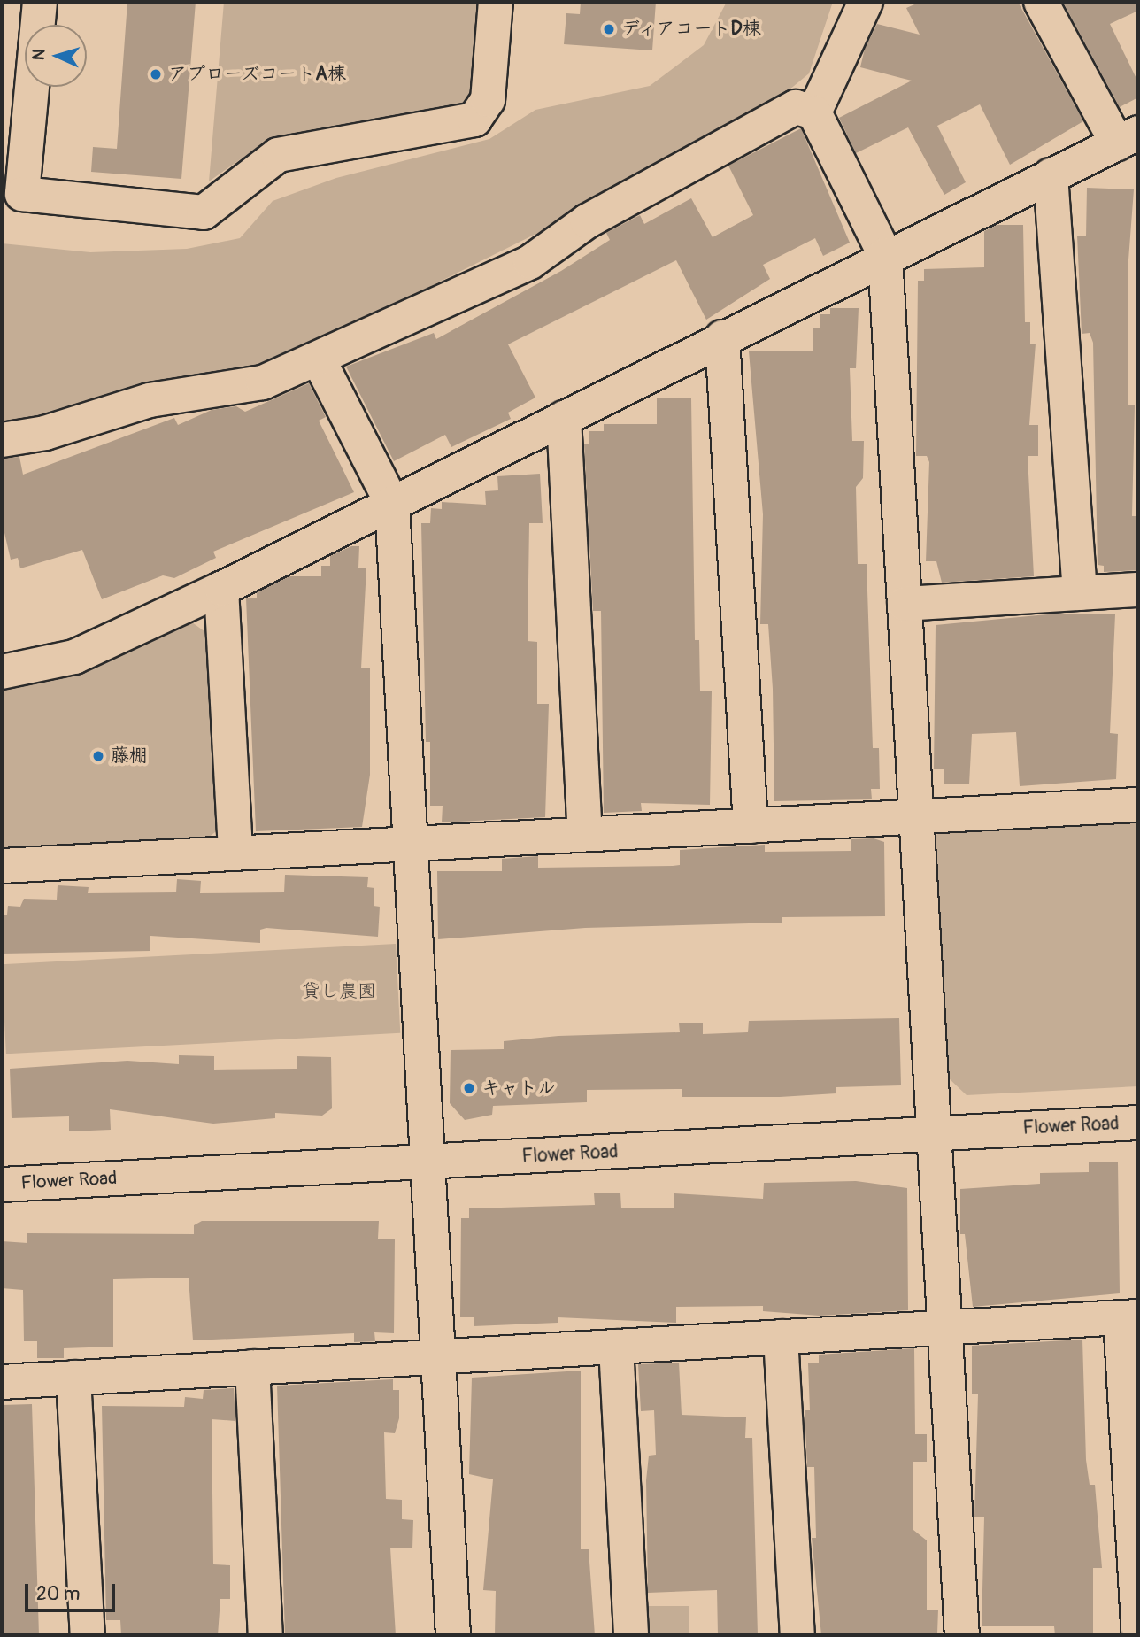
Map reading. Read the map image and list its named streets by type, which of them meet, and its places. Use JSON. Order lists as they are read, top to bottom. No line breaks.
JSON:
{"streets":{"street":["Flower Road"]},"parks":["貸し農園"],"places":["ディアコートD棟","アプローズコートA棟","藤棚","キャトル"],"scale_bar":"20 m","north":"left"}
